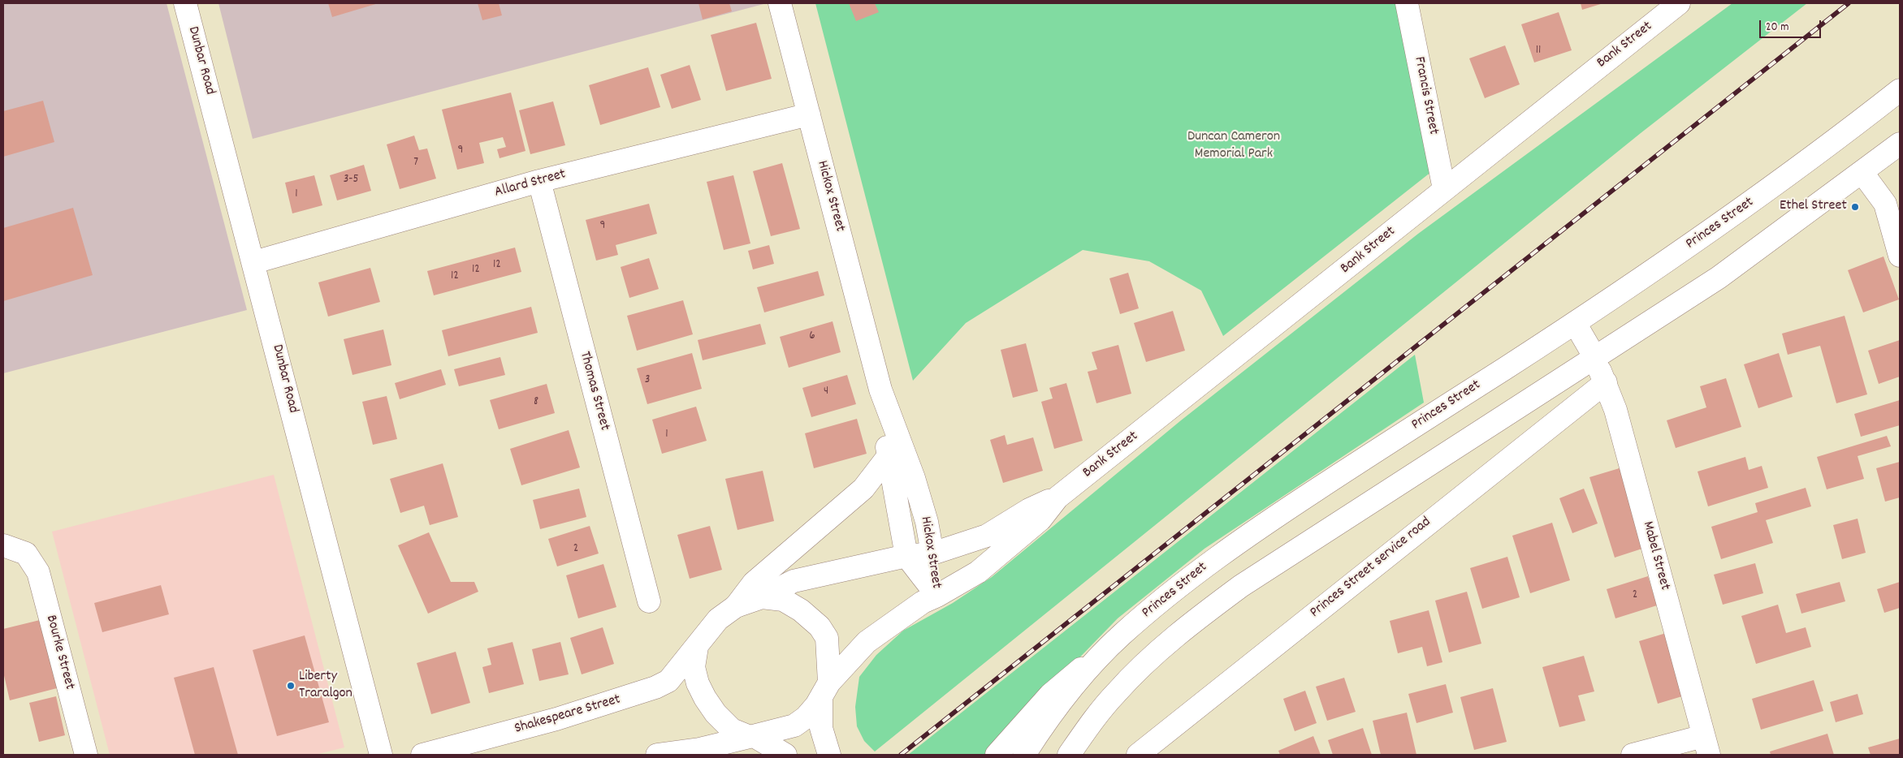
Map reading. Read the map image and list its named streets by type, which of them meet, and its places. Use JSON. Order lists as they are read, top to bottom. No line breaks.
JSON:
{"streets":{"main road":["Bank Street","Dunbar Road","Francis Street","Allard Street","Hickox Street","Princes Street","Thomas Street","Mabel Street","Princes Street service road","Bourke Street","Shakespeare Street"]},"crossings":[["Bank Street","Francis Street"],["Bank Street","Hickox Street"],["Bank Street","Shakespeare Street"],["Dunbar Road","Allard Street"],["Allard Street","Hickox Street"],["Allard Street","Thomas Street"],["Princes Street","Mabel Street"],["Mabel Street","Princes Street service road"]],"parks":["Duncan Cameron Memorial Park"],"places":["Ethel Street","Liberty Traralgon"],"house_numbers":["11","9","7","3-5","1","9","12","12","12","6","3","4","8","1","2","2"],"scale_bar":"20 m"}
